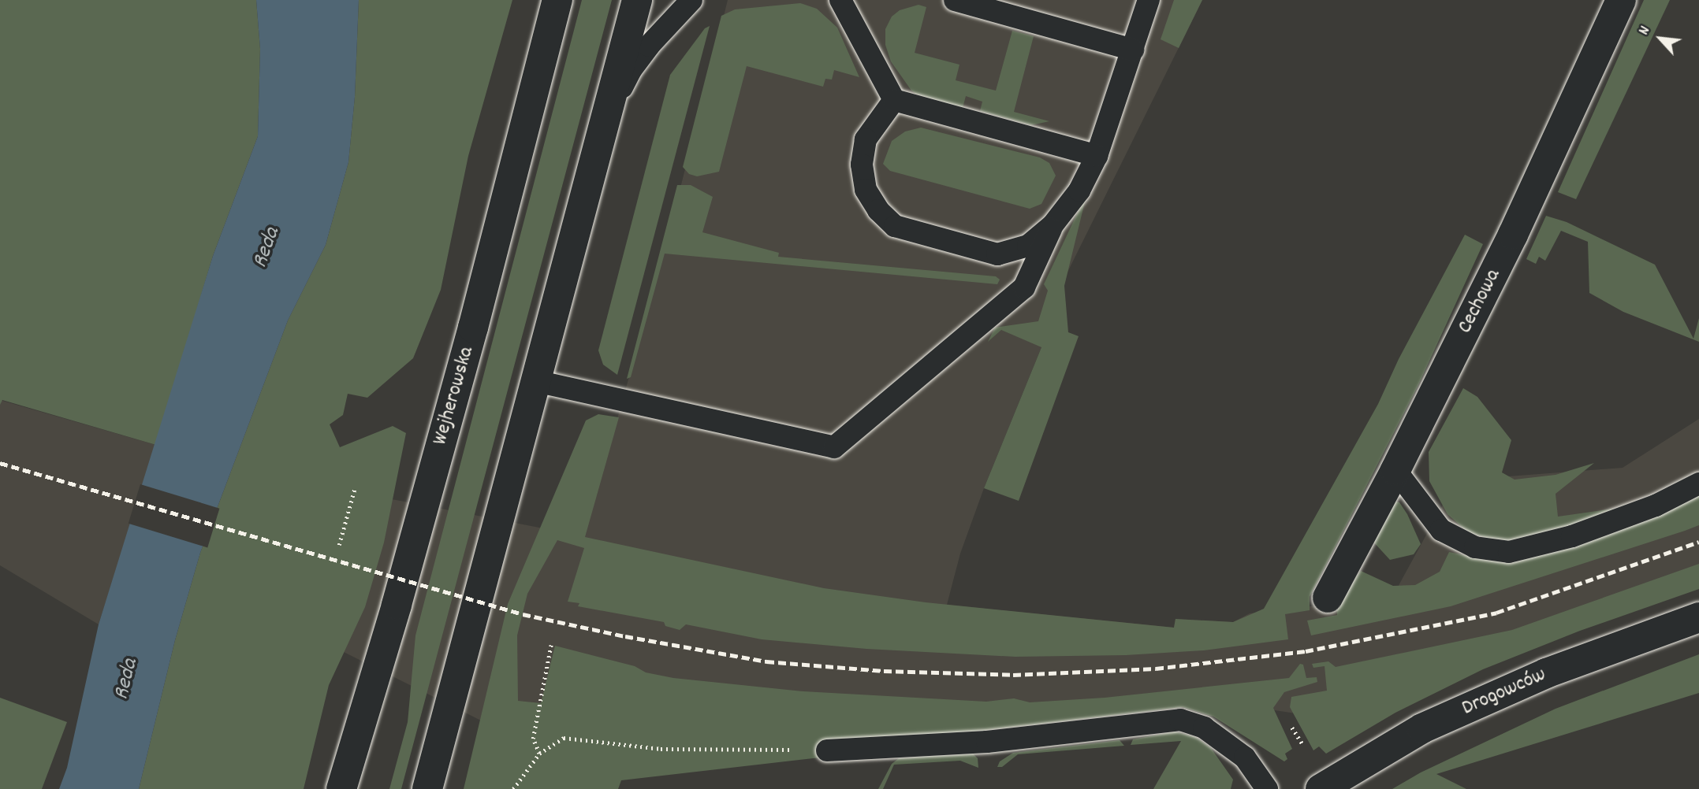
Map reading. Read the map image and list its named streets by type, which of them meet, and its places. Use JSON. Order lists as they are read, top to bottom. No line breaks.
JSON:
{"streets":{"main road":["Cechowa","Wejherowska","Drogowców"]},"water":["Reda"],"north":"top left"}
